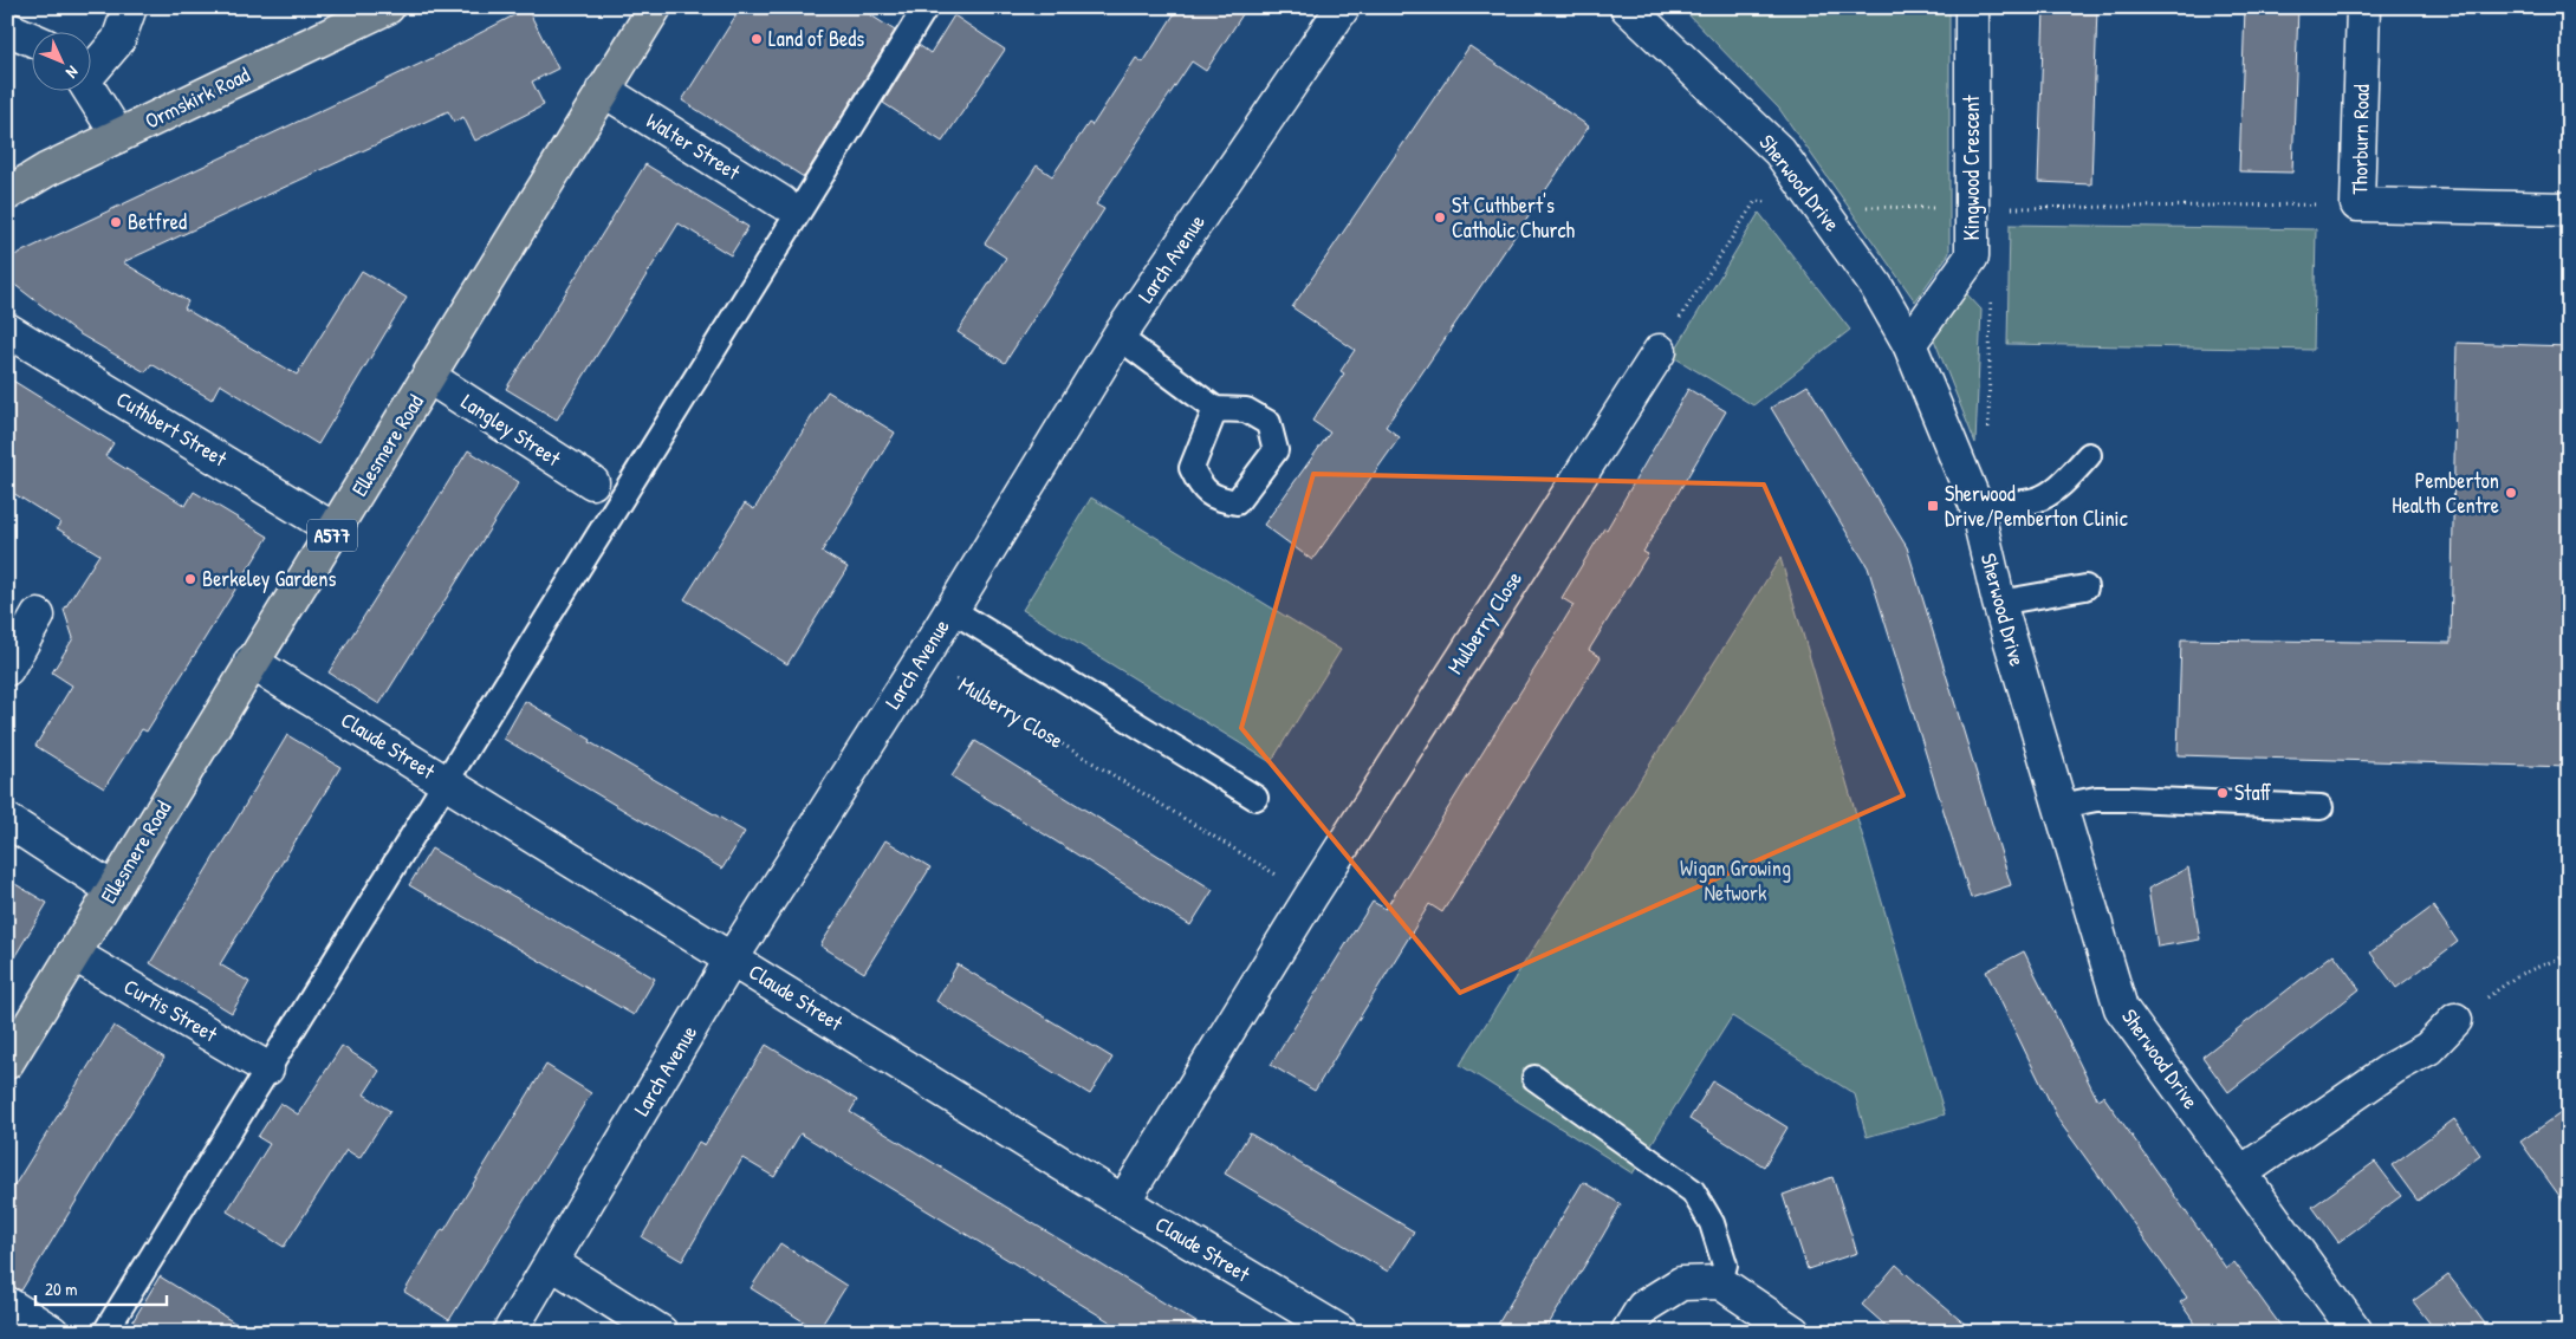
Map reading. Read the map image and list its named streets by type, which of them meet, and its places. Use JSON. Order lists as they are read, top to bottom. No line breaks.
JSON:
{"streets":{"highway":["Ormskirk Road","Ellesmere Road","A577"],"street":["Thorburn Road","Walter Street","Kingwood Crescent","Sherwood Drive","Larch Avenue","Cuthbert Street","Langley Street","Mulberry Close","Claude Street","Curtis Street"]},"crossings":[["Walter Street","Ellesmere Road"],["Kingwood Crescent","Sherwood Drive"],["Larch Avenue","Mulberry Close"],["Larch Avenue","Claude Street"],["Cuthbert Street","Ellesmere Road"],["Langley Street","Ellesmere Road"],["Ellesmere Road","Claude Street"],["Ellesmere Road","Curtis Street"],["Mulberry Close","Claude Street"]],"parks":["Wigan Growing Network"],"places":{"other":["Land of Beds","St Cuthbert's Catholic Church","Betfred","Pemberton Health Centre","Berkeley Gardens","Staff"],"transit":["Sherwood Drive/Pemberton Clinic"]},"scale_bar":"20 m","north":"bottom right"}
